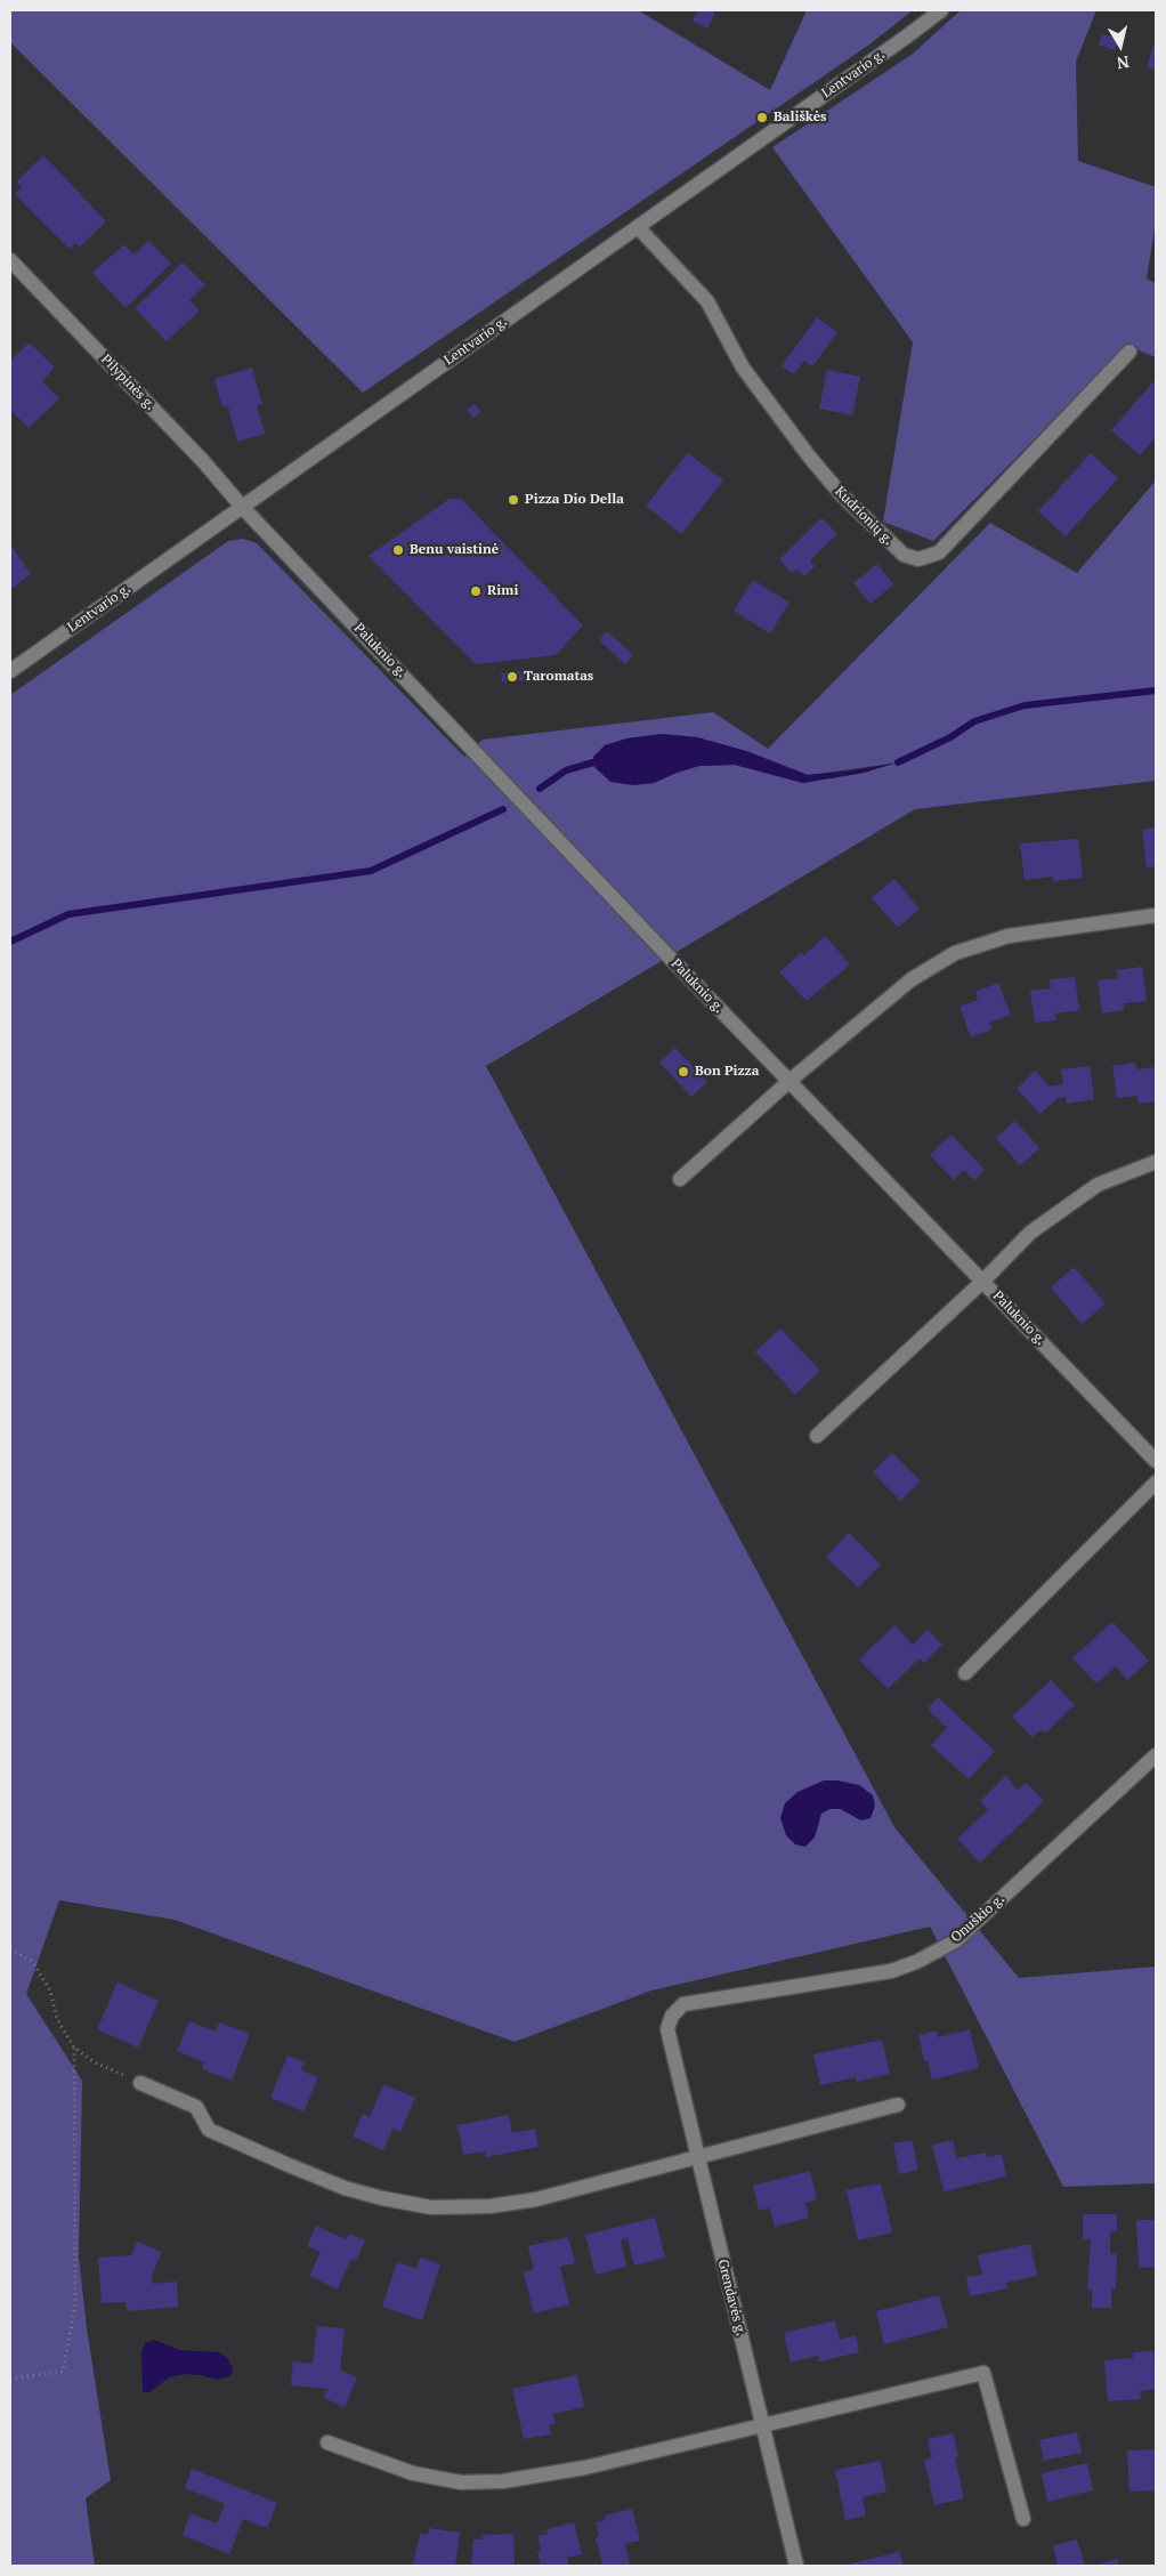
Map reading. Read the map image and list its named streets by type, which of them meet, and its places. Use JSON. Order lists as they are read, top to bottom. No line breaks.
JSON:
{"streets":{"street":["Lentvario g.","Pilypinės g.","Kudrionių g.","Paluknio g.","Onuškio g.","Grendavės g."]},"crossings":[["Lentvario g.","Pilypinės g."],["Lentvario g.","Kudrionių g."],["Lentvario g.","Paluknio g."],["Pilypinės g.","Paluknio g."],["Onuškio g.","Grendavės g."]],"places":["Bališkės","Pizza Dio Della","Benu vaistinė","Rimi","Taromatas","Bon Pizza"],"north":"bottom"}
